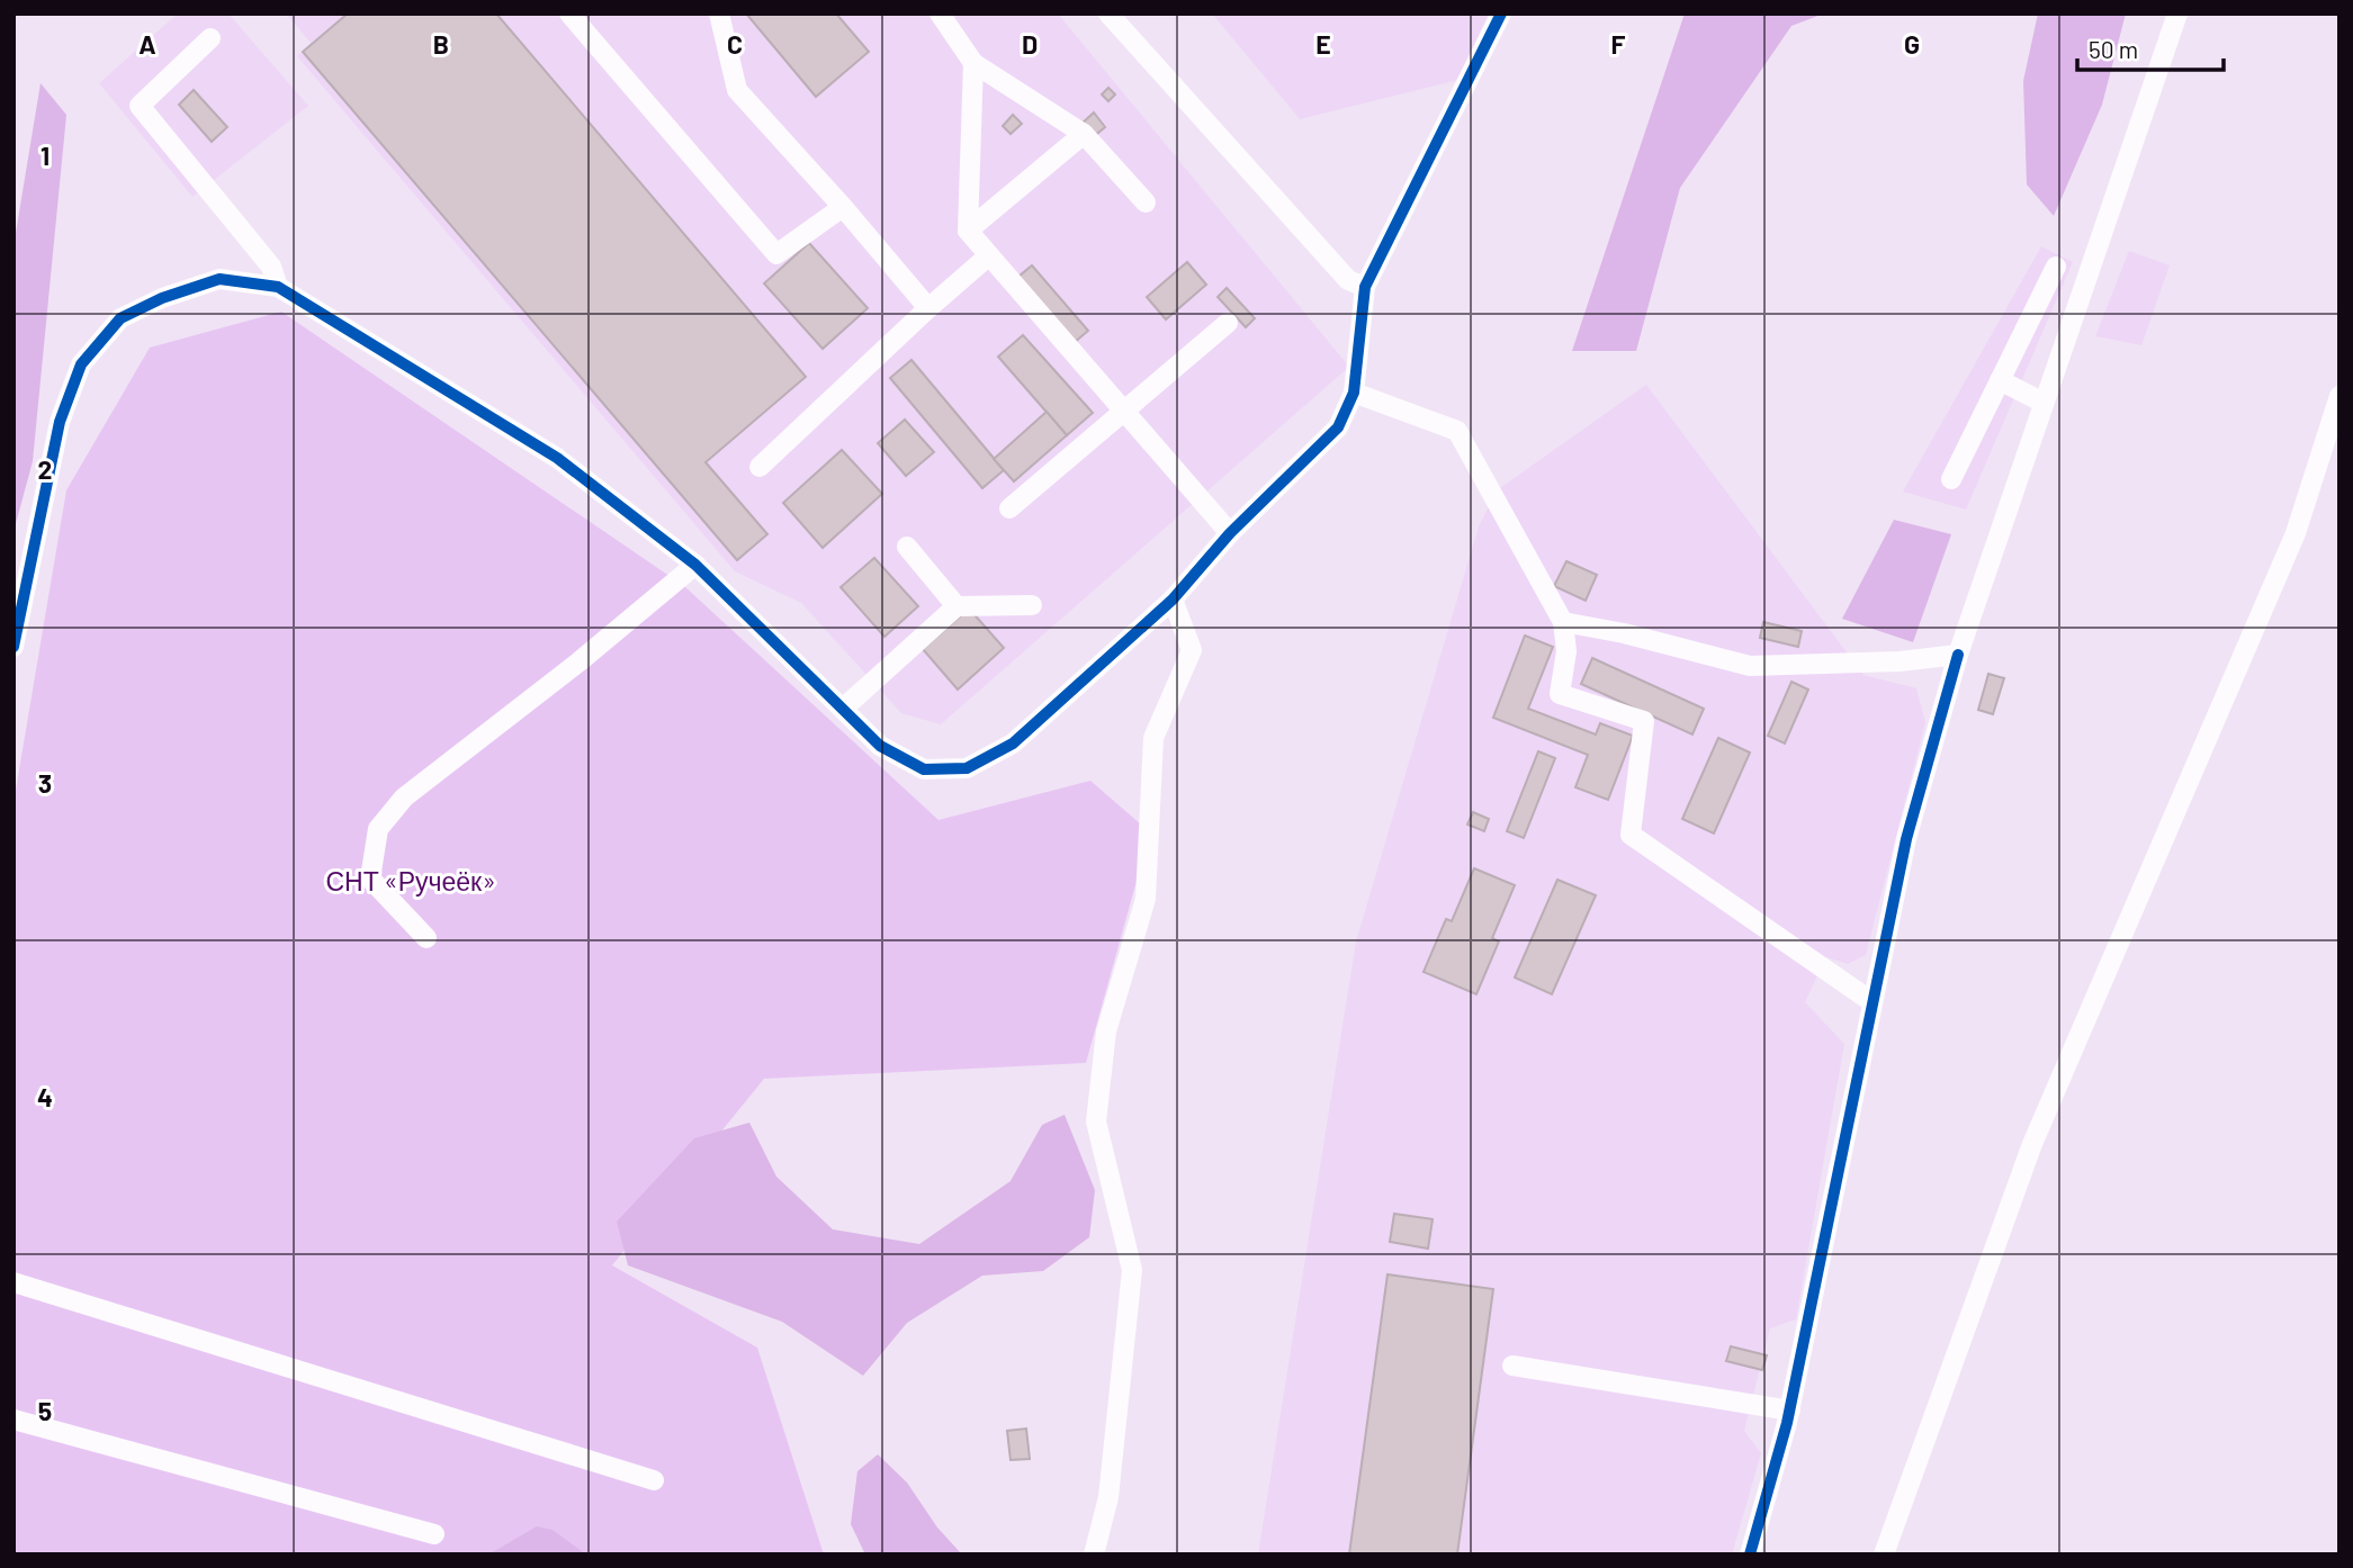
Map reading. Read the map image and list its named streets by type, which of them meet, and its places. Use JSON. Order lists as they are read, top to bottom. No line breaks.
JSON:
{"parks":["СНТ «Ручеёк»"],"scale_bar":"50 m","grid":{"columns":["A","B","C","D","E","F","G"],"rows":["1","2","3","4","5"]}}
